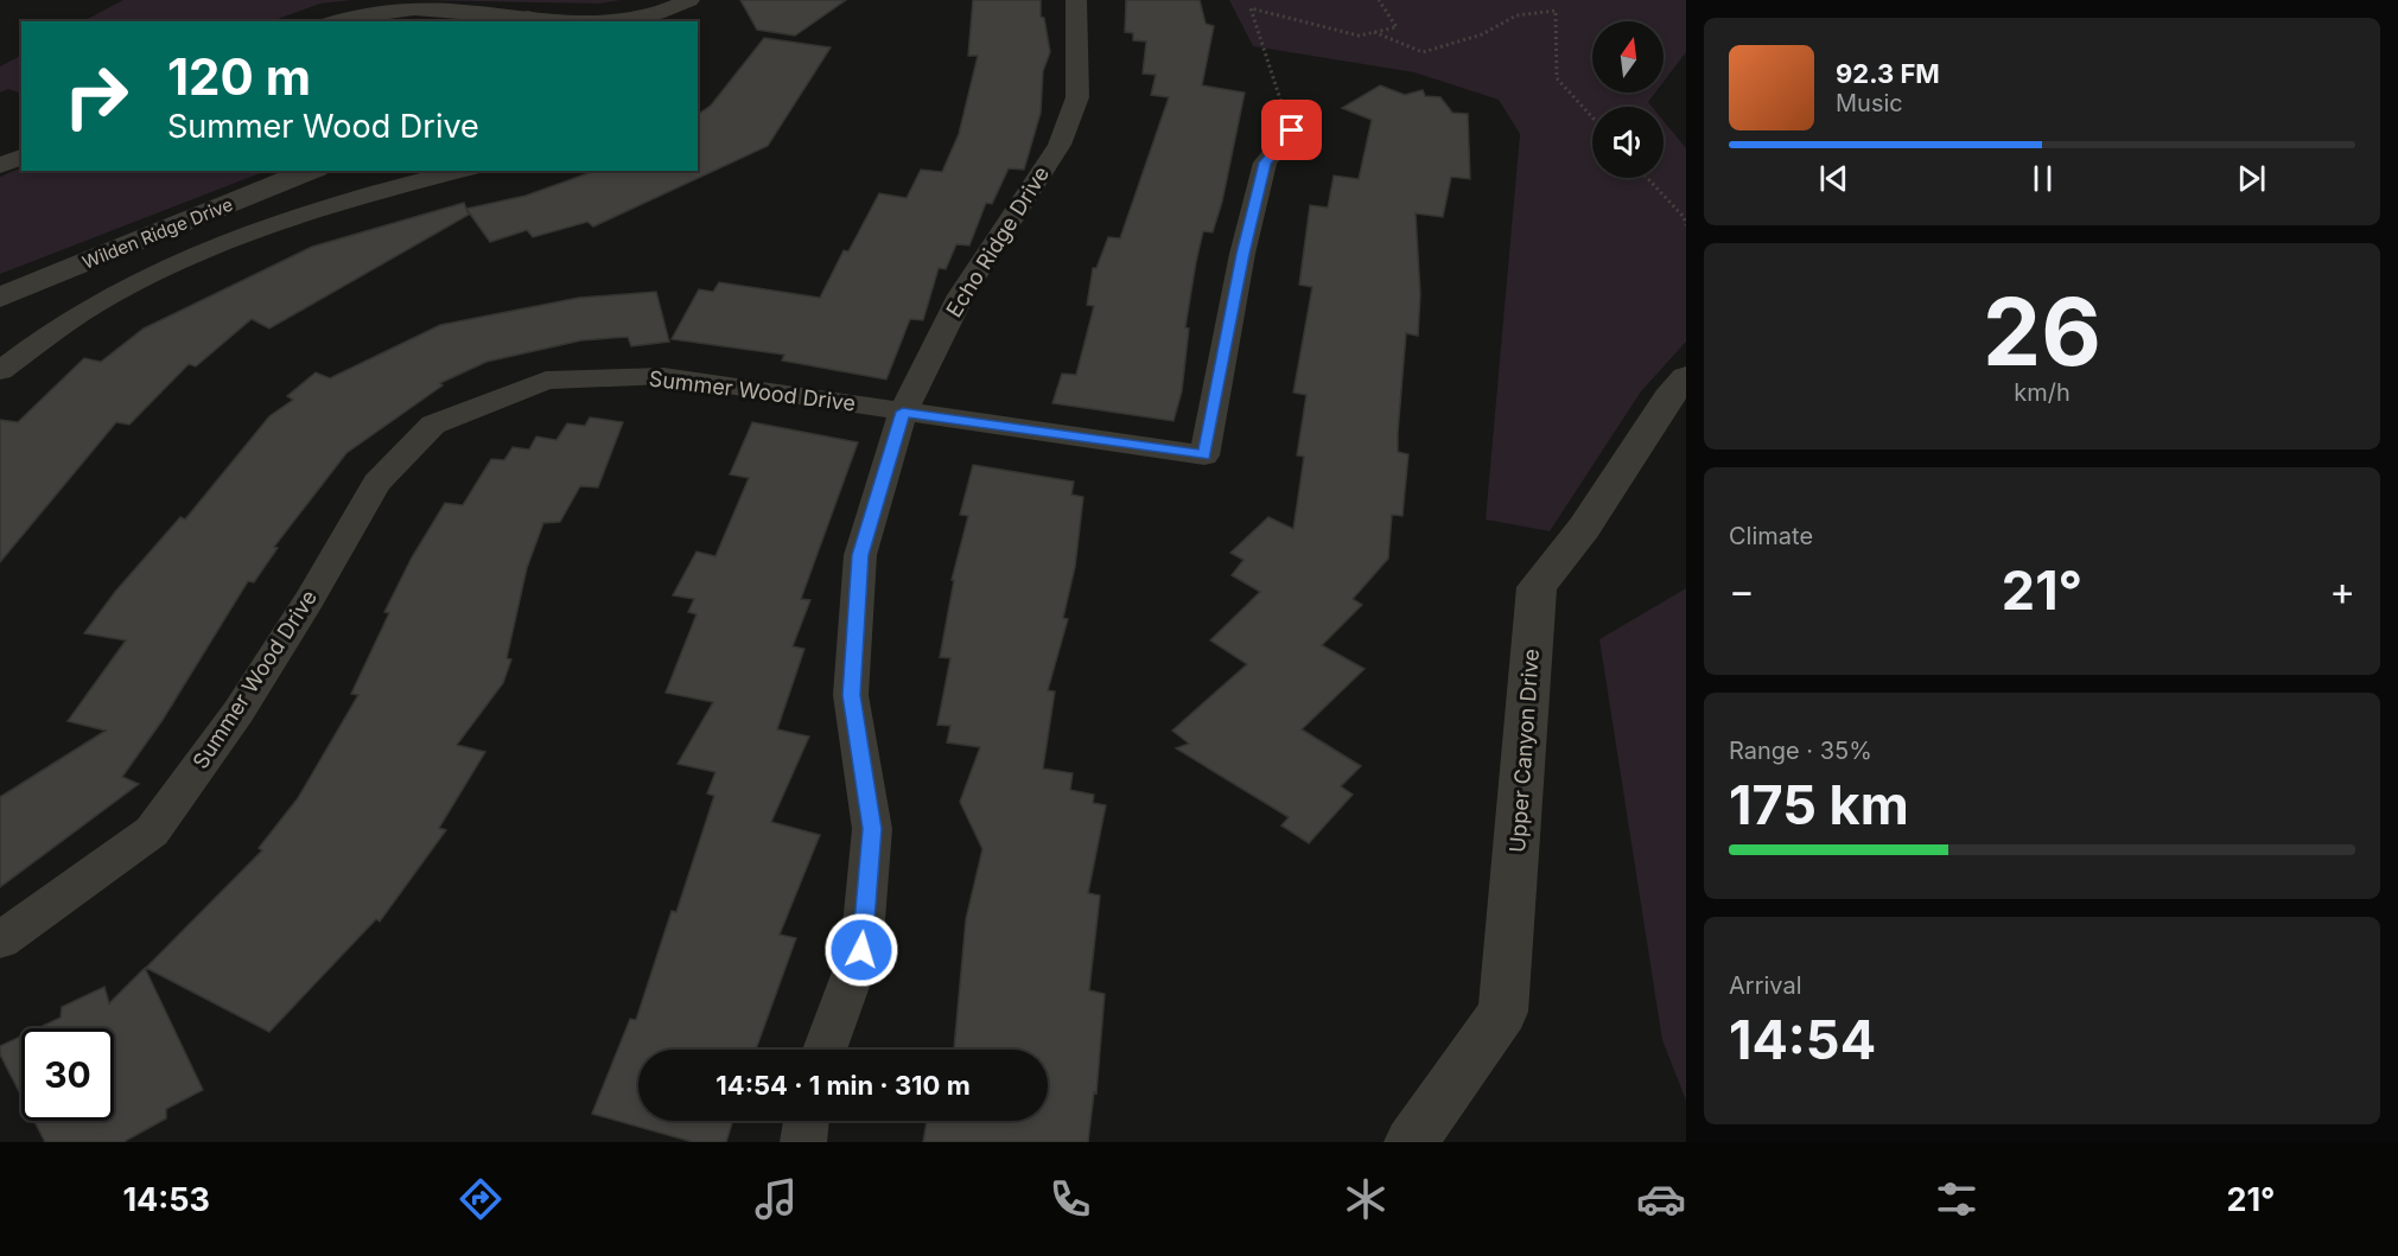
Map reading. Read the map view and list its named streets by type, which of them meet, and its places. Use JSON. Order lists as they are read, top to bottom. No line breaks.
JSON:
{"streets":{"street":["Wilden Ridge Drive","Echo Ridge Drive","Summer Wood Drive","Upper Canyon Drive"]},"crossings":[["Echo Ridge Drive","Summer Wood Drive"]],"north":"top","page":{"turn":["120 m","Summer Wood Drive"],"song":["92.3 FM","Music"],"tile":[["26","km/h"],"Climate",["Range · 35%","175 km"],["Arrival","14:54"]],"heat":["−","21°","+"],"limit":"30","trip":"14:54 · 1 min · 310 m","tabs":["14:53","21°"]}}
